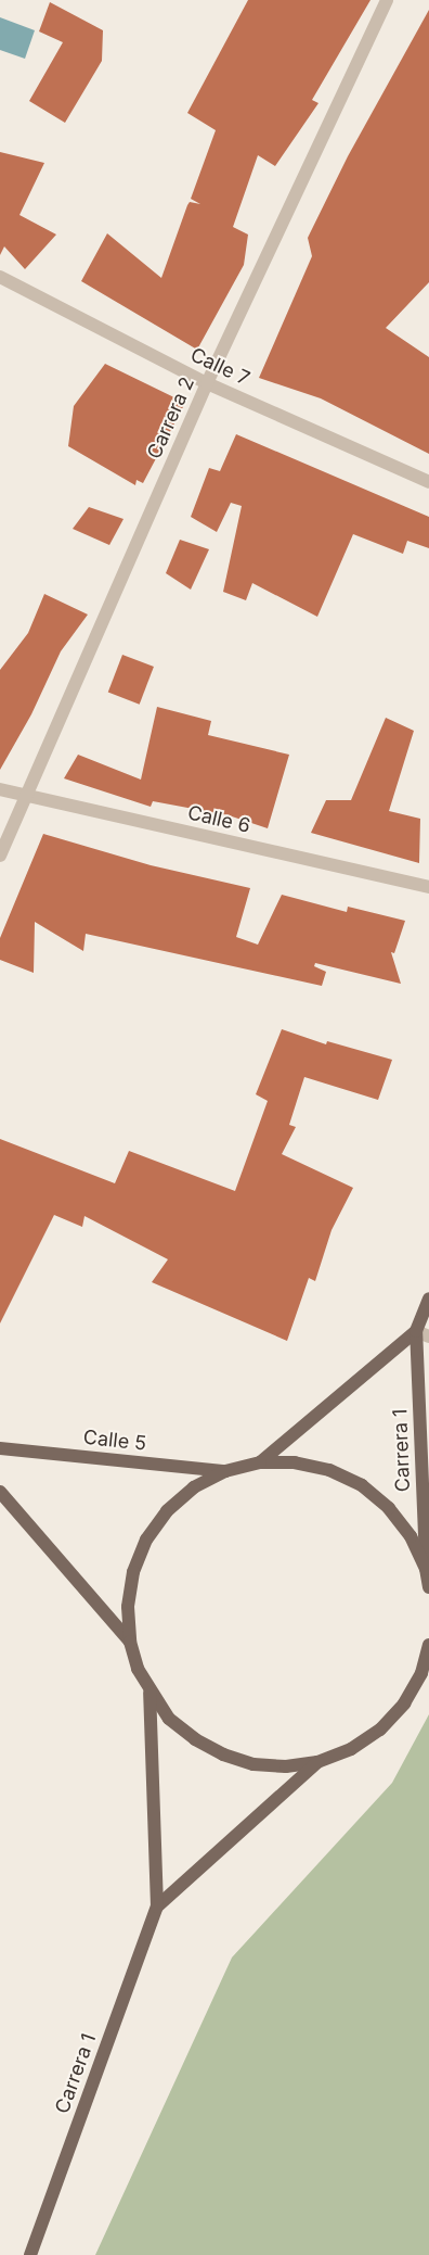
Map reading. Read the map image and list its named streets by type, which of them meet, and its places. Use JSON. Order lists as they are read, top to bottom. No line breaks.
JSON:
{"streets":{"main road":["Calle 5","Carrera 1"],"street":["Calle 7","Carrera 2","Calle 6"]},"crossings":[["Calle 7","Carrera 2"],["Carrera 2","Calle 6"]]}
